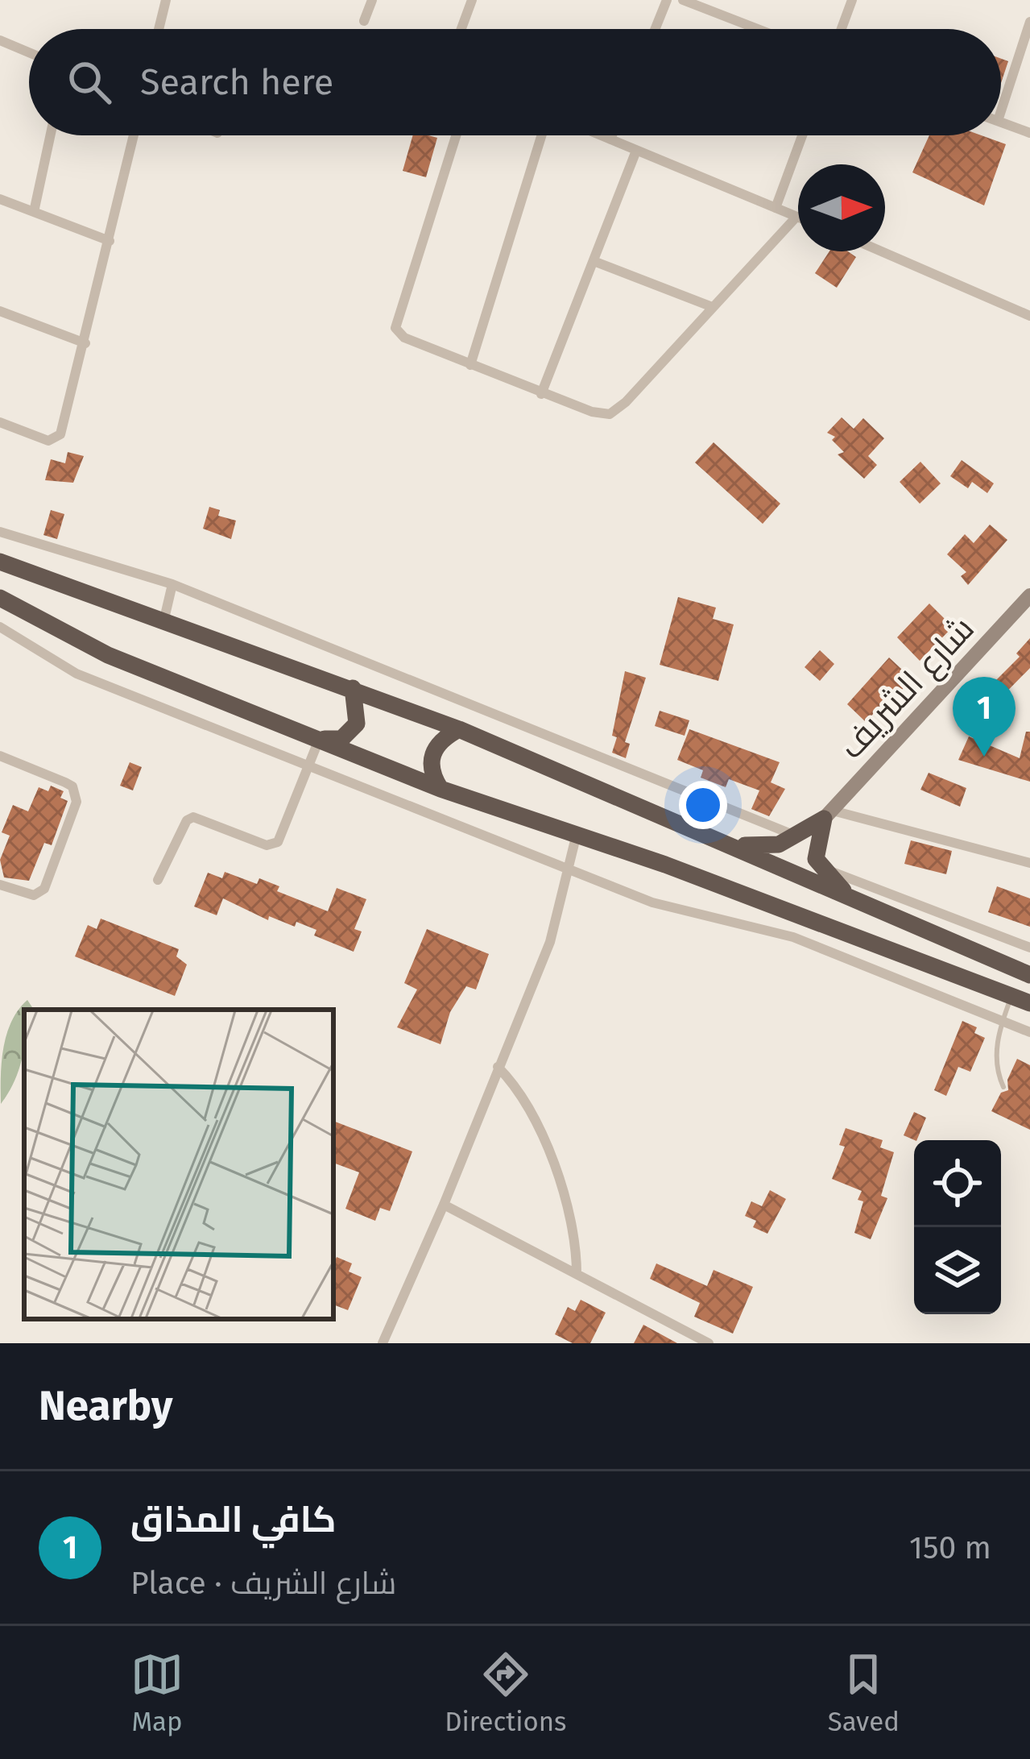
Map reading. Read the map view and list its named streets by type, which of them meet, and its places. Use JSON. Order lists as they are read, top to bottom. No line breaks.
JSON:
{"streets":{"main road":["شارع الشريف"]},"north":"right","page":{"search":"Search here","pins":"1","heading":"Nearby","list":[{"mark":"1","name":"كافي المذاق","note":"Place · شارع الشريف","value":"150 m"}],"nav":["Map","Directions","Saved"]}}
